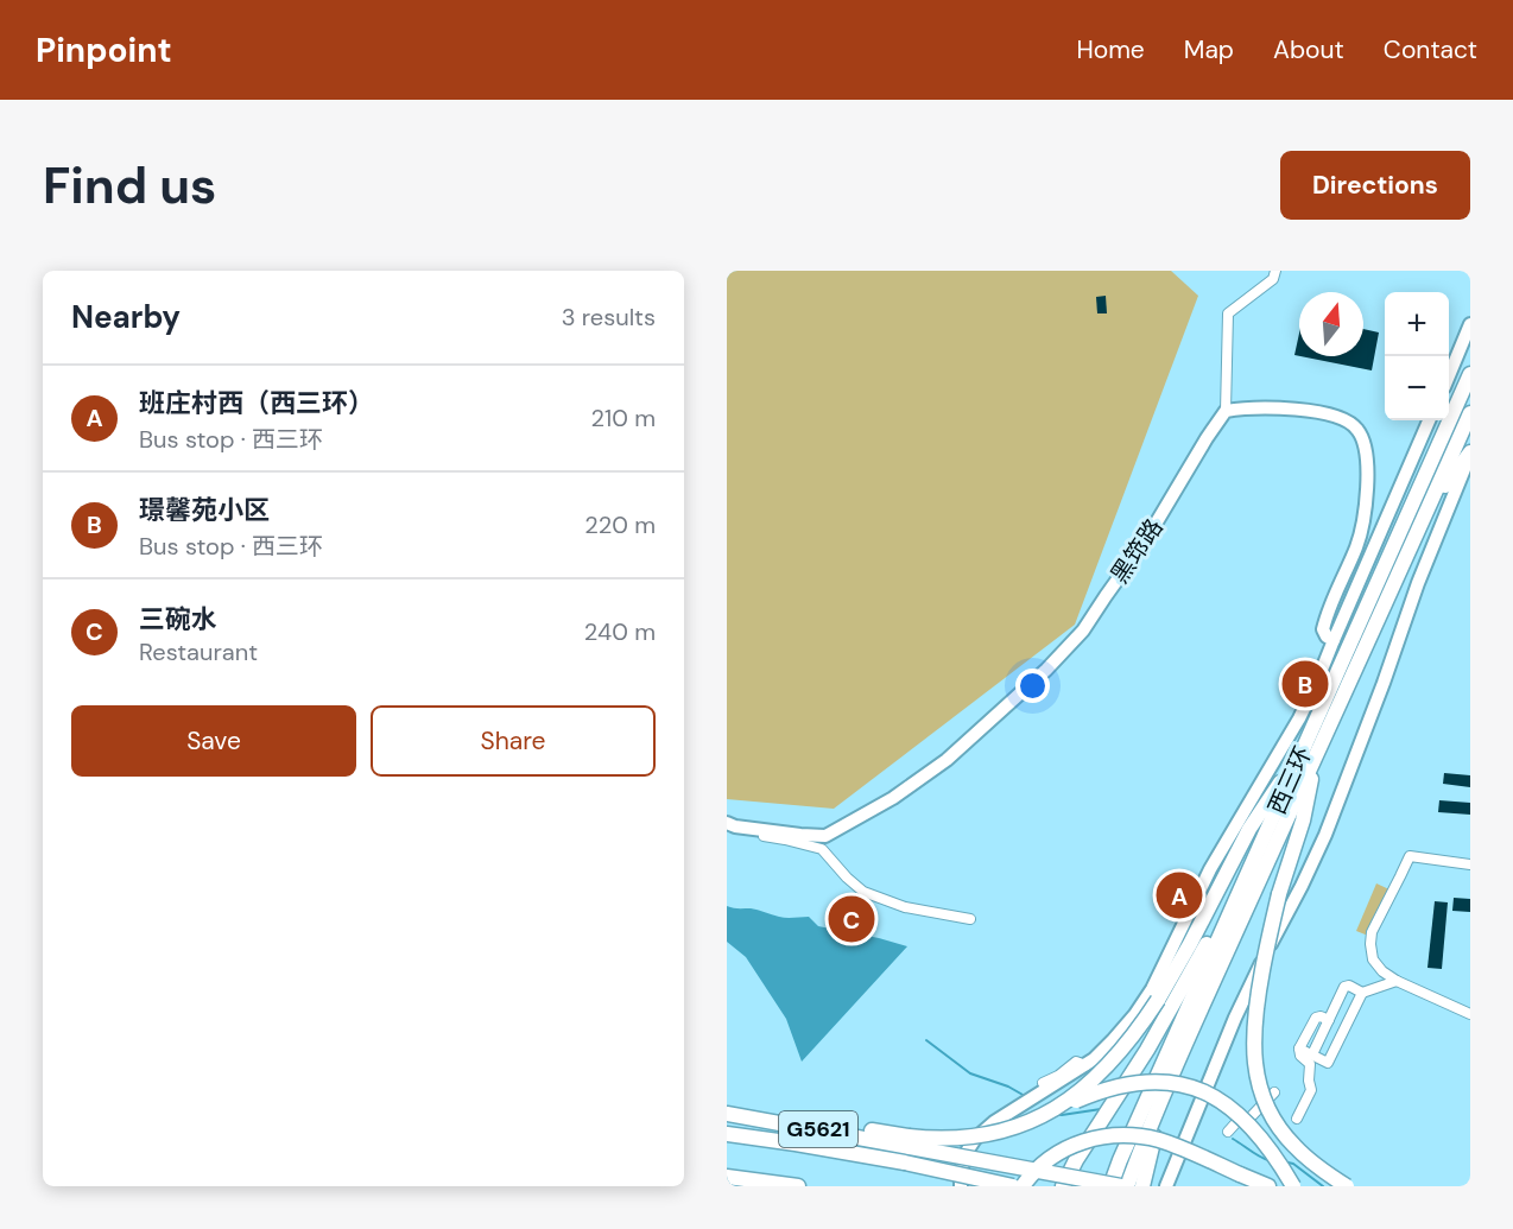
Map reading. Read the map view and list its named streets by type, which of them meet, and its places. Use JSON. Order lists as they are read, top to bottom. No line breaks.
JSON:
{"streets":{"highway":["西三环","G5621"],"main road":["黑筇路"]},"north":"top","page":{"header":"Pinpoint","nav":["Home","Map","About","Contact"],"buttons":["Directions",["Save","Share"]],"title":"Find us","heading":["Nearby","3 results"],"map_buttons":["+","−"],"list":[{"mark":"A","name":"班庄村西（西三环）","note":"Bus stop · 西三环","value":"210 m"},{"mark":"B","name":"璟馨苑小区","note":"Bus stop · 西三环","value":"220 m"},{"mark":"C","name":"三碗水","note":"Restaurant","value":"240 m"}],"pins":["B","A","C"]}}
